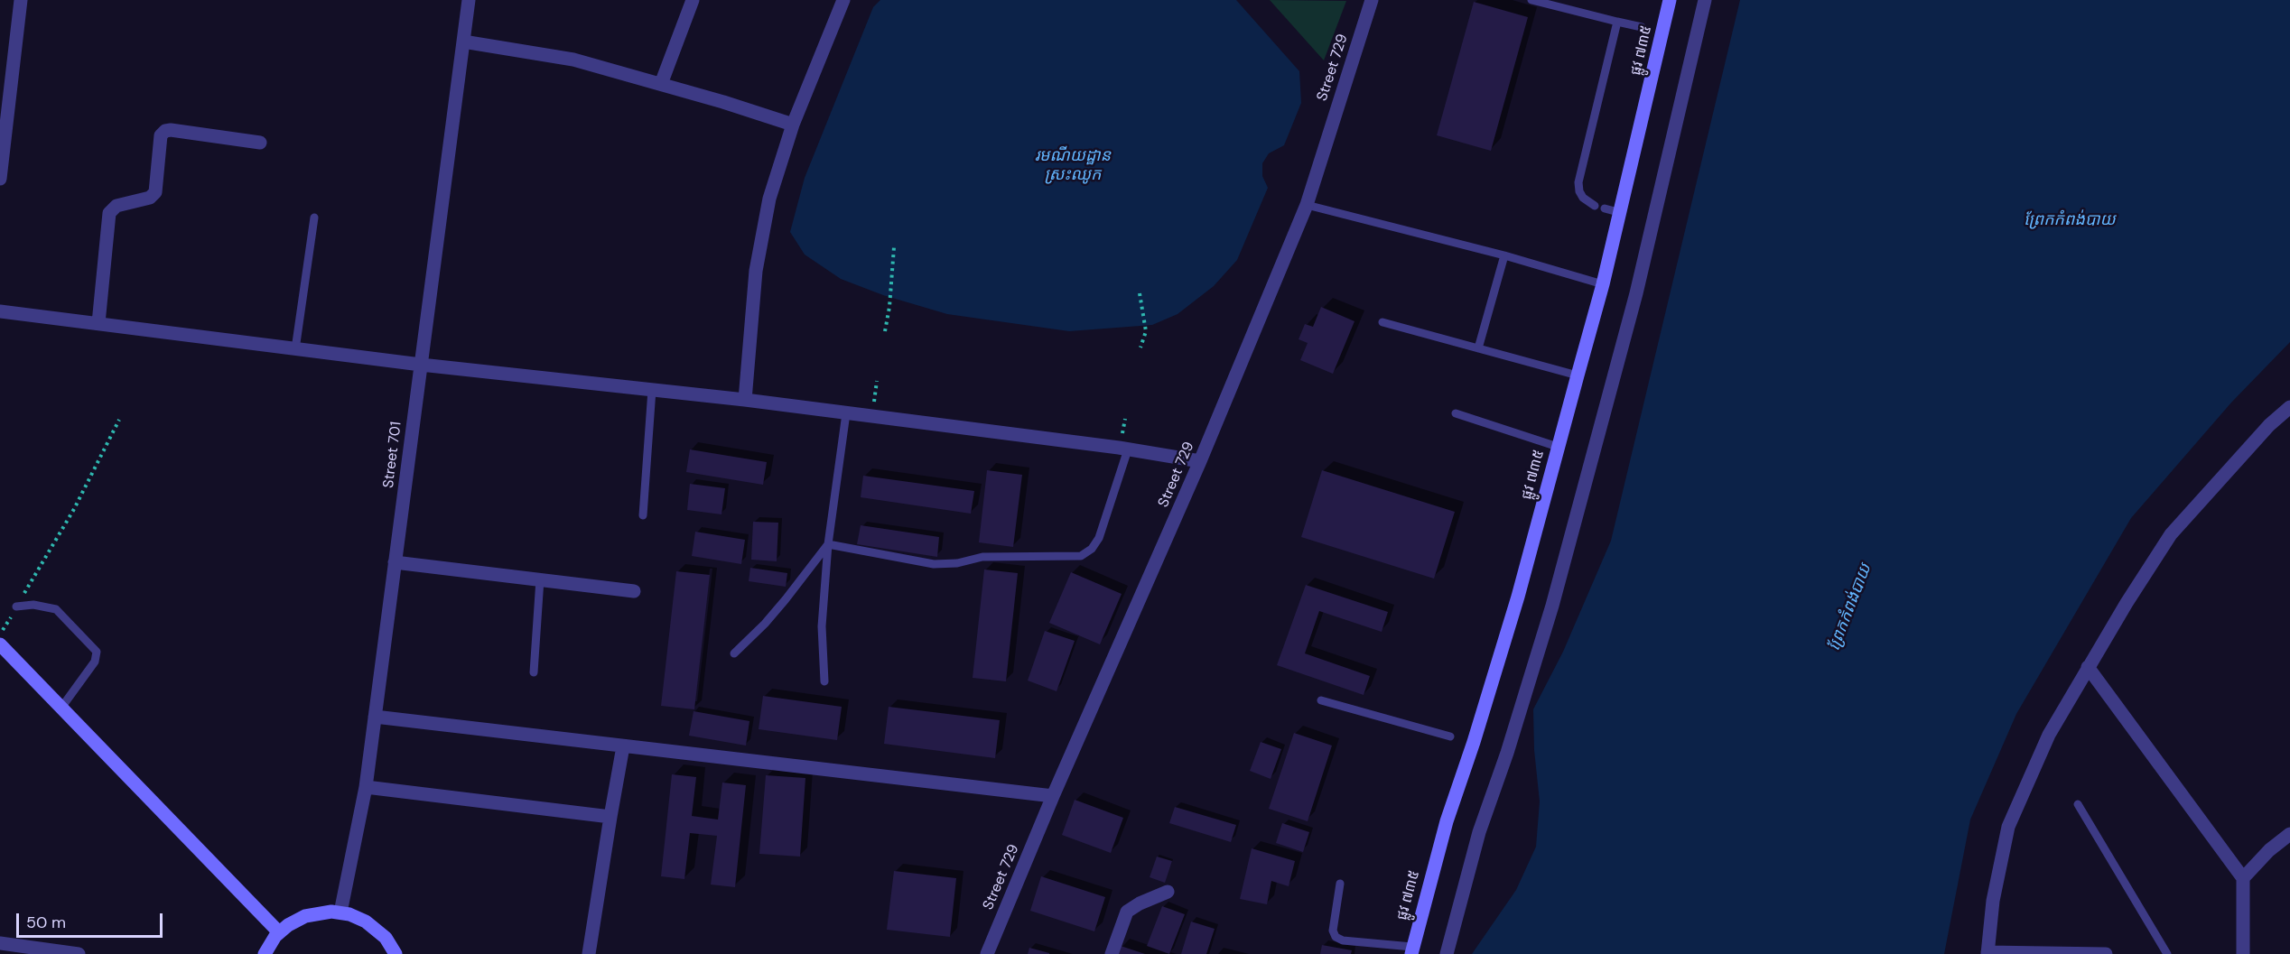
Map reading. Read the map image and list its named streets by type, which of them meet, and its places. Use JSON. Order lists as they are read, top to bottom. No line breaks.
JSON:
{"streets":{"street":["ផ្លូវ ៧៣៥","Street 729","Street 701"]},"water":["រមណីយដ្ឋាន ស្រះឈូក","ព្រែកកំពង់បាយ"],"scale_bar":"50 m"}
